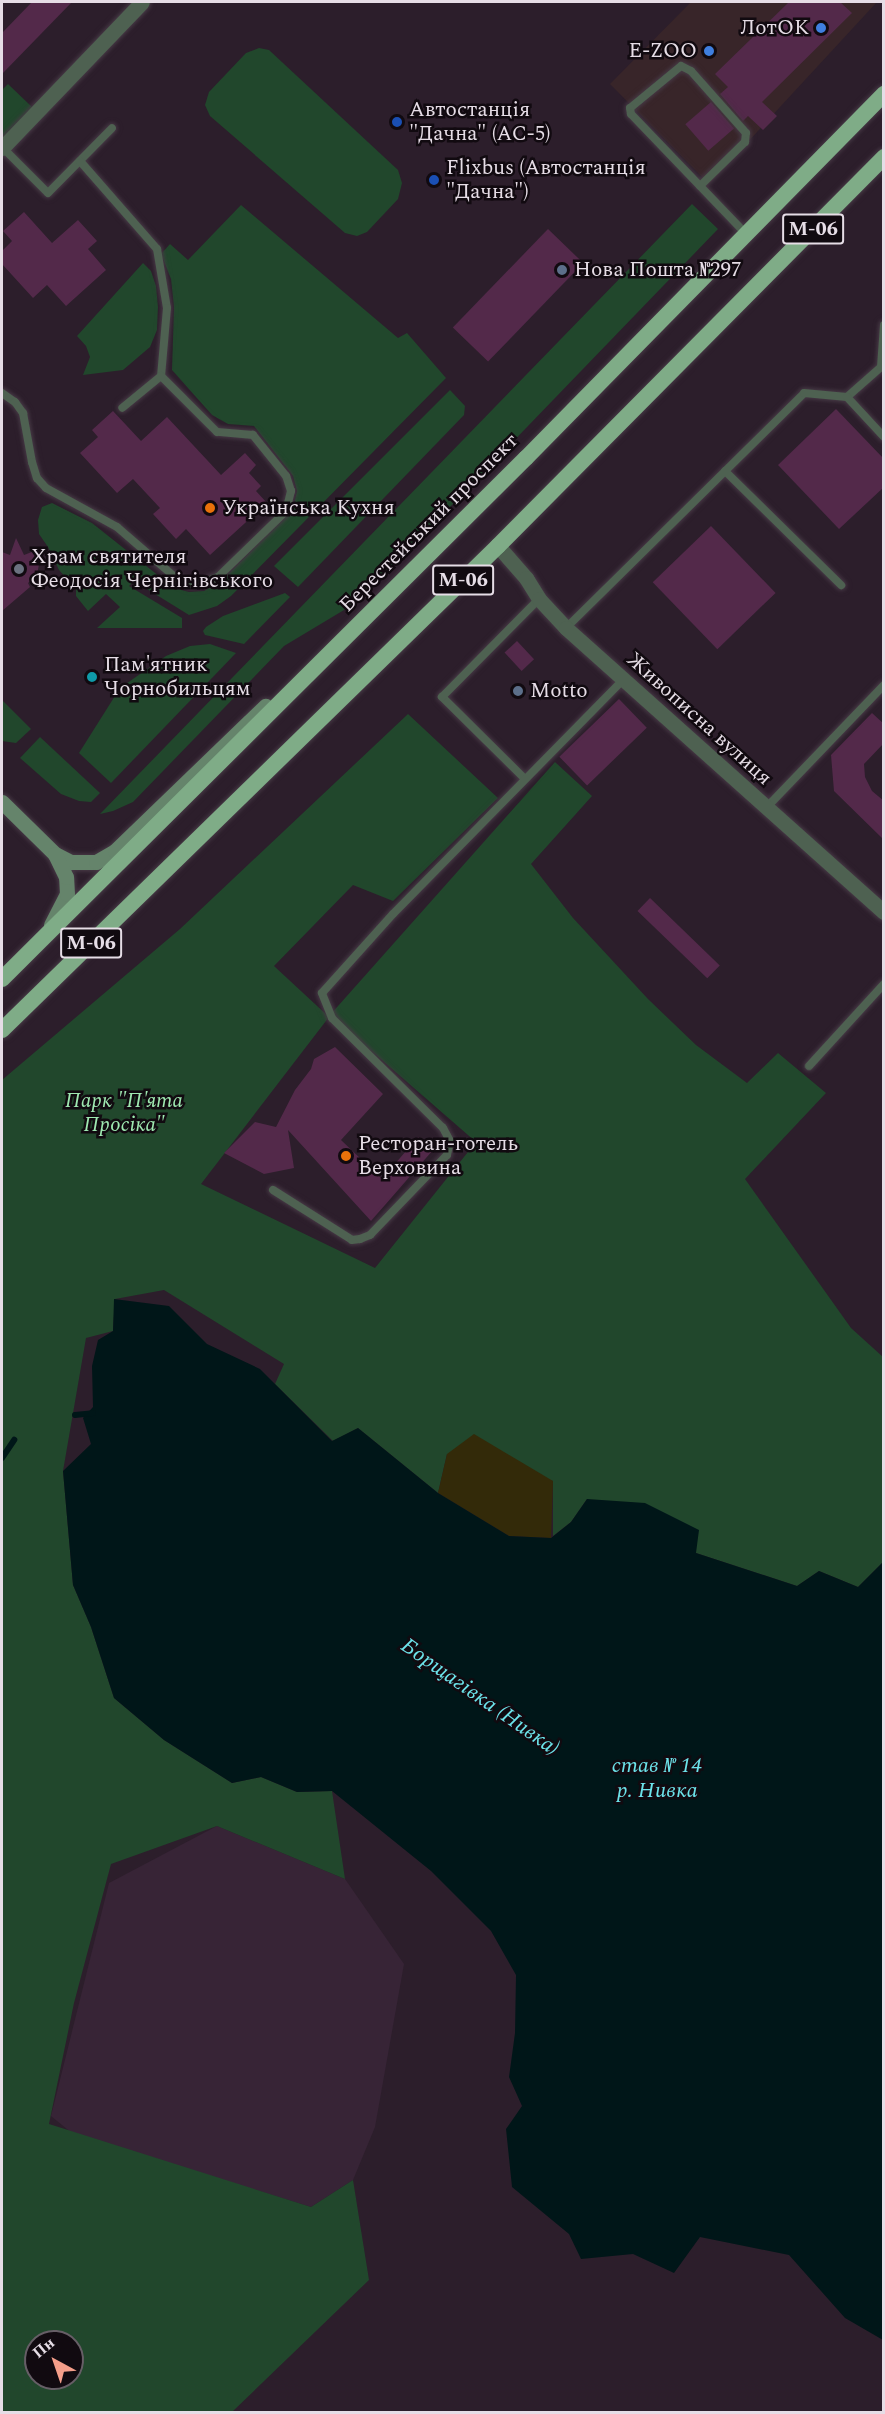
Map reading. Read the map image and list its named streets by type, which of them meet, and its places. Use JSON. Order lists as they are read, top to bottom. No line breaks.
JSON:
{"streets":{"highway":["М-06","Берестейський проспект"],"street":["Живописна вулиця"]},"crossings":[["М-06","Живописна вулиця"]],"water":["Борщагівка (Нивка)","став № 14 р. Нивка"],"parks":["Парк \"П'ята Просіка\""],"places":["ЛотОК","E-ZOO","Автостанція \"Дачна\" (АС-5)","Flixbus (Автостанція \"Дачна\")","Нова Пошта №297","Українська Кухня","Храм святителя Феодосія Чернігівського","Пам'ятник Чорнобильцям","Motto","Ресторан-готель Верховина"],"north":"top left"}
